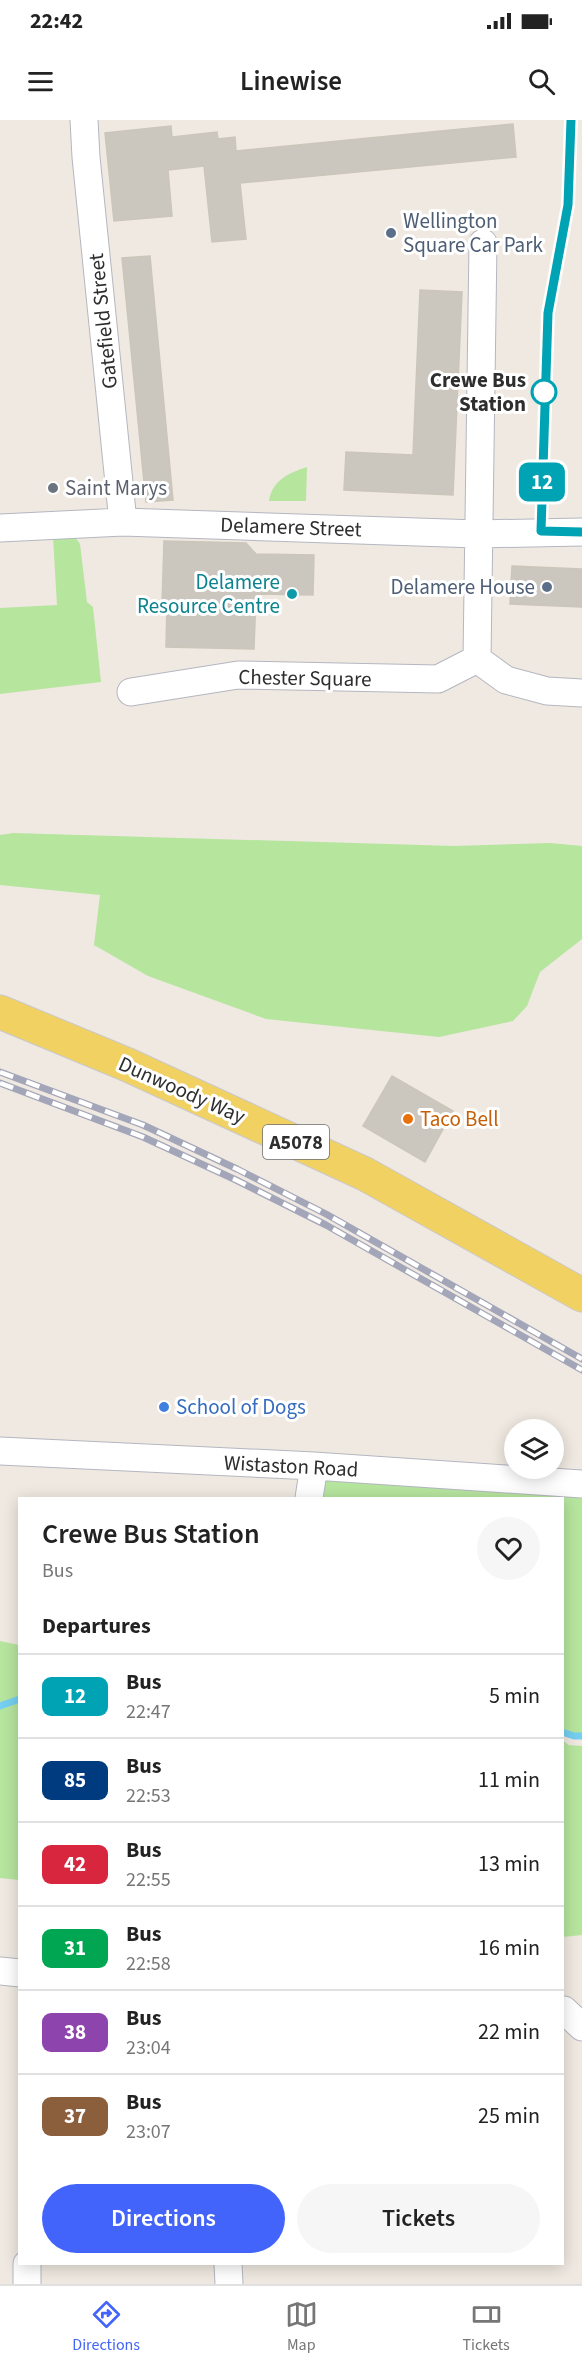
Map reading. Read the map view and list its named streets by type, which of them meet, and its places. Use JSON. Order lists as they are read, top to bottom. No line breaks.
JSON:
{"streets":{"main road":["Dunwoody Way","A5078"],"street":["Gatefield Street","Delamere Street","Chester Square","Wistaston Road"]},"crossings":[["Gatefield Street","Delamere Street"]],"places":["Wellington Square Car Park","Crewe Bus Station","Saint Marys","Delamere House","Delamere Resource Centre","Taco Bell","School of Dogs"],"lines":["bus line 12"],"page":{"status":"22:42","header":"Linewise","on_map":"12","heading":[["Crewe Bus Station","Bus"],"Departures"],"list":[{"mark":"12","name":"Bus","note":"22:47","value":"5 min"},{"mark":"85","name":"Bus","note":"22:53","value":"11 min"},{"mark":"42","name":"Bus","note":"22:55","value":"13 min"},{"mark":"31","name":"Bus","note":"22:58","value":"16 min"},{"mark":"38","name":"Bus","note":"23:04","value":"22 min"},{"mark":"37","name":"Bus","note":"23:07","value":"25 min"}],"buttons":["Directions","Tickets"],"tabs":["Directions","Map","Tickets"]}}
